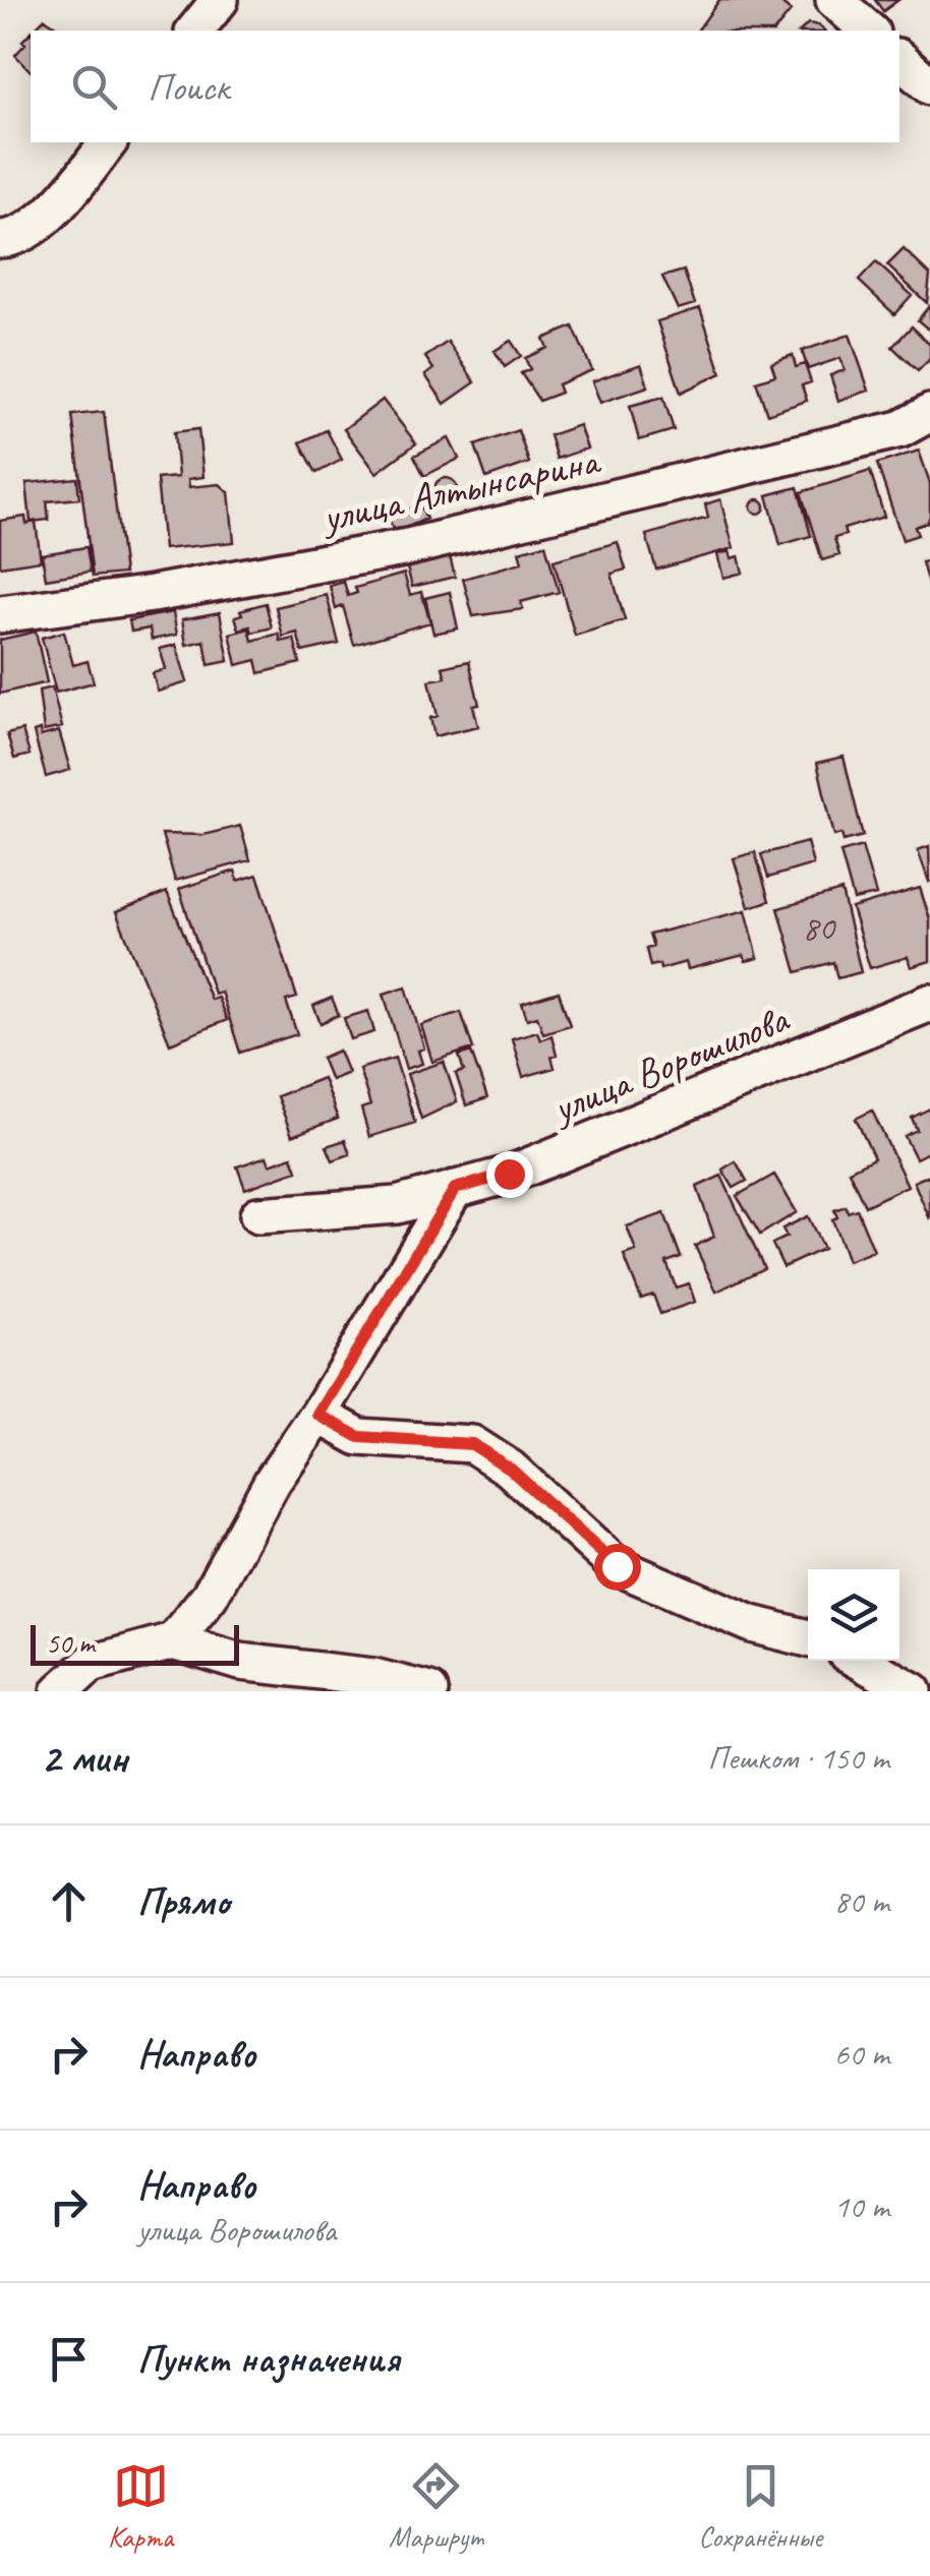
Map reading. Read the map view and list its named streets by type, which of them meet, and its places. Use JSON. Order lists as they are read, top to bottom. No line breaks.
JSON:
{"streets":{"street":["улица Алтынсарина","улица Ворошилова"]},"house_numbers":["80"],"scale_bar":"50 m","page":{"search":"Поиск","scale":"50 m","heading":["2 мин","Пешком · 150 m"],"list":[["Прямо","80 m"],["Направо","60 m"],["Направо","улица Ворошилова","10 m"],"Пункт назначения"],"nav":["Карта","Маршрут","Сохранённые"]}}
